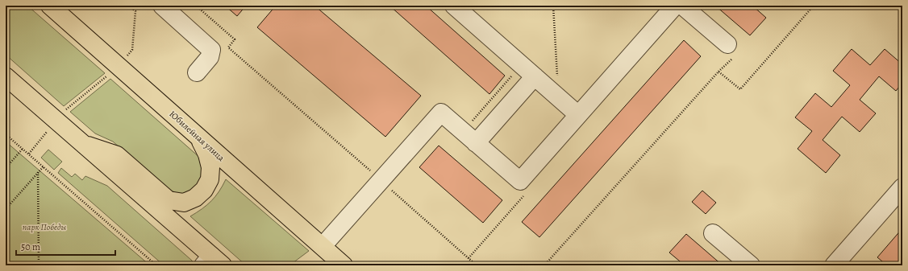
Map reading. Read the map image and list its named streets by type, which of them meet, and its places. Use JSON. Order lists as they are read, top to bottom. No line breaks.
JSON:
{"streets":{"main road":["Юбилейная улица"]},"parks":["парк Победы"],"scale_bar":"50 m"}
